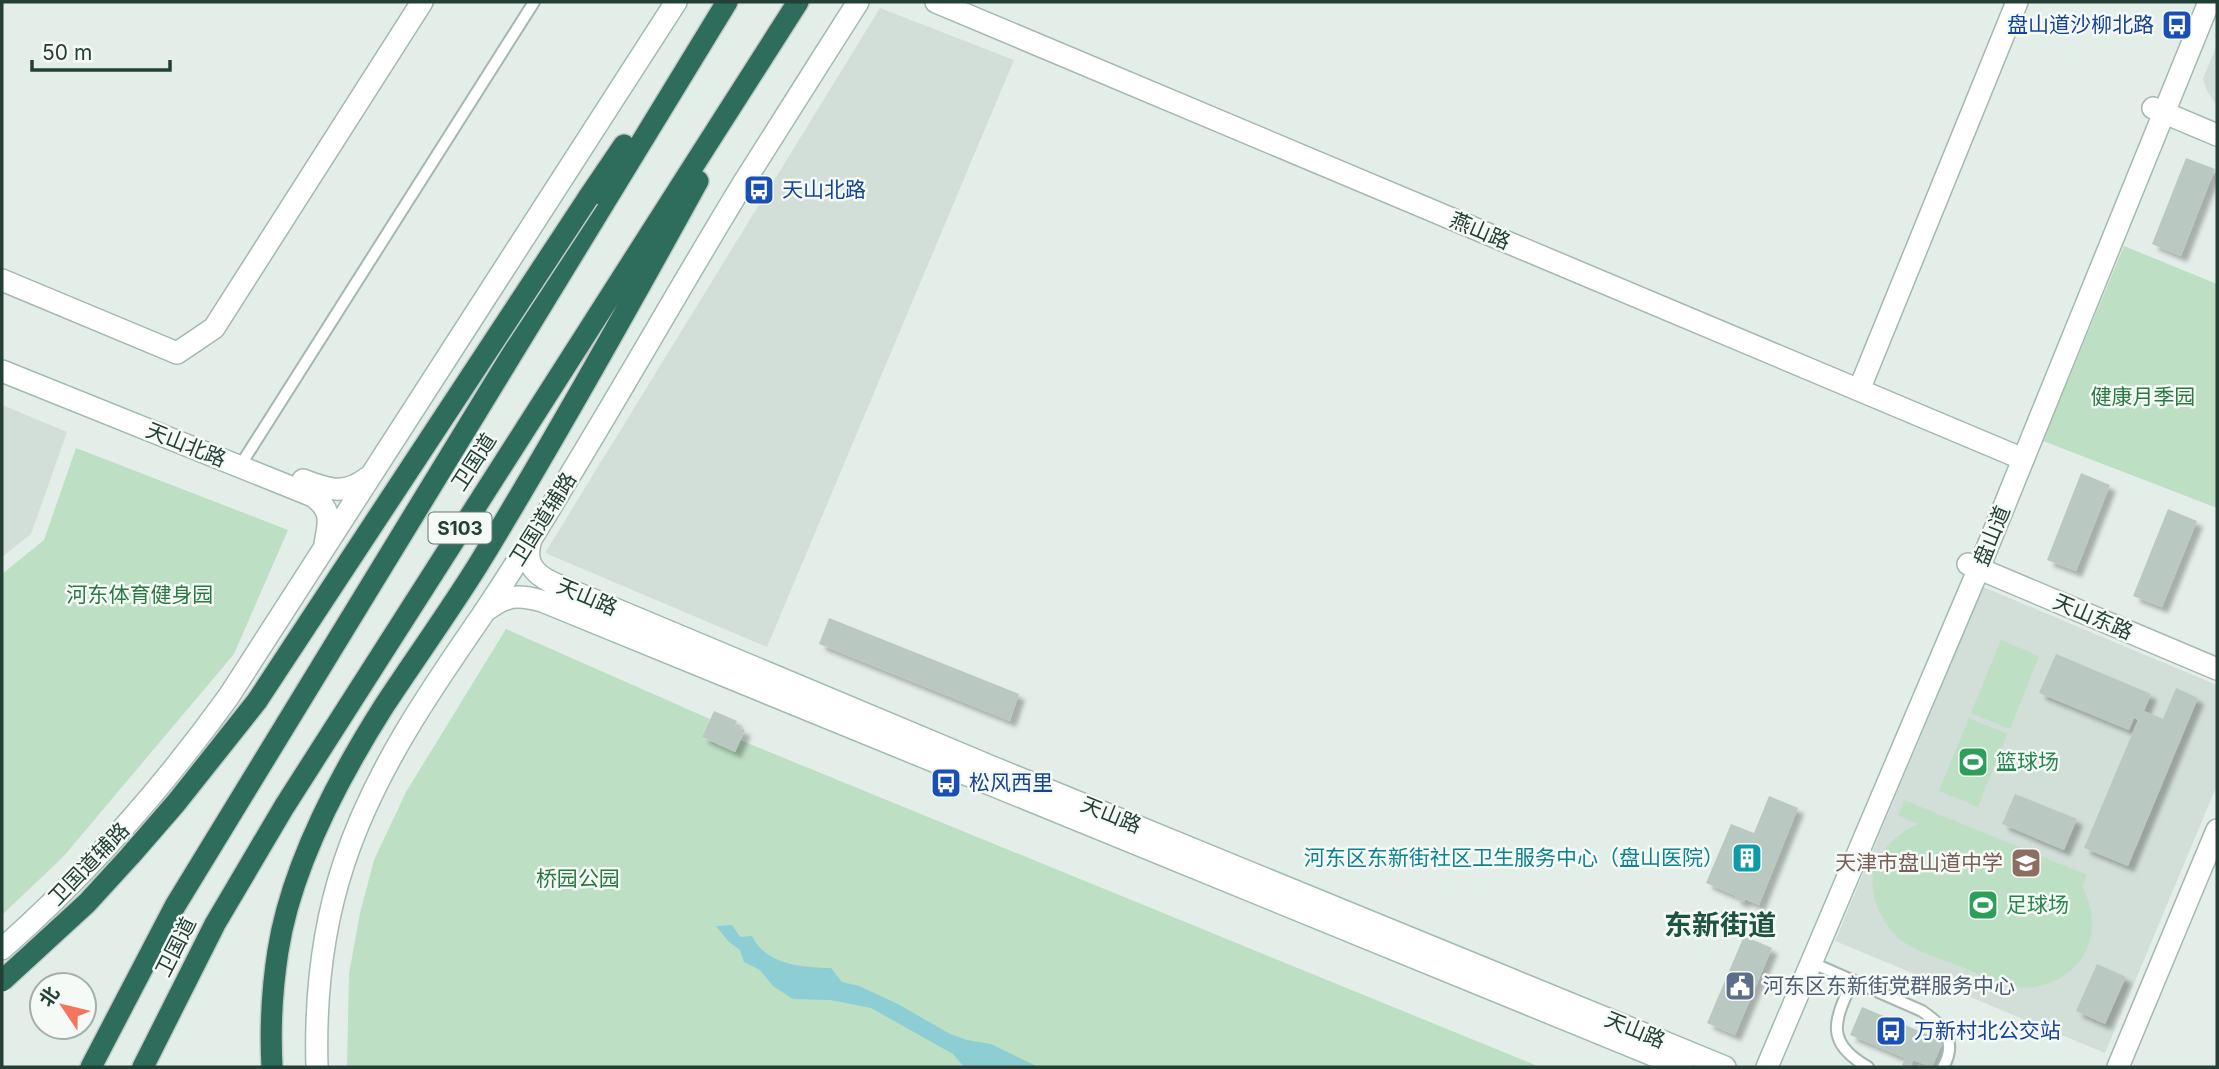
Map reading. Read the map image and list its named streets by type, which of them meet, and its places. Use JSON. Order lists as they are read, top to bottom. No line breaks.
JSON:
{"streets":{"highway":["卫国道","S103"],"street":["燕山路","天山北路","卫国道辅路","盘山道","天山路","天山东路"]},"crossings":[["燕山路","盘山道"],["天山北路","卫国道辅路"],["卫国道辅路","天山路"],["盘山道","天山东路"]],"districts":["东新街道"],"parks":["健康月季园","河东体育健身园","桥园公园"],"places":{"bus stop":["盘山道沙柳北路","天山北路","松风西里","万新村北公交站"],"sports":["篮球场","足球场"],"building":["河东区东新街社区卫生服务中心（盘山医院）"],"school or university":["天津市盘山道中学"],"public building":["河东区东新街党群服务中心"]},"scale_bar":"50 m","north":"top left"}
